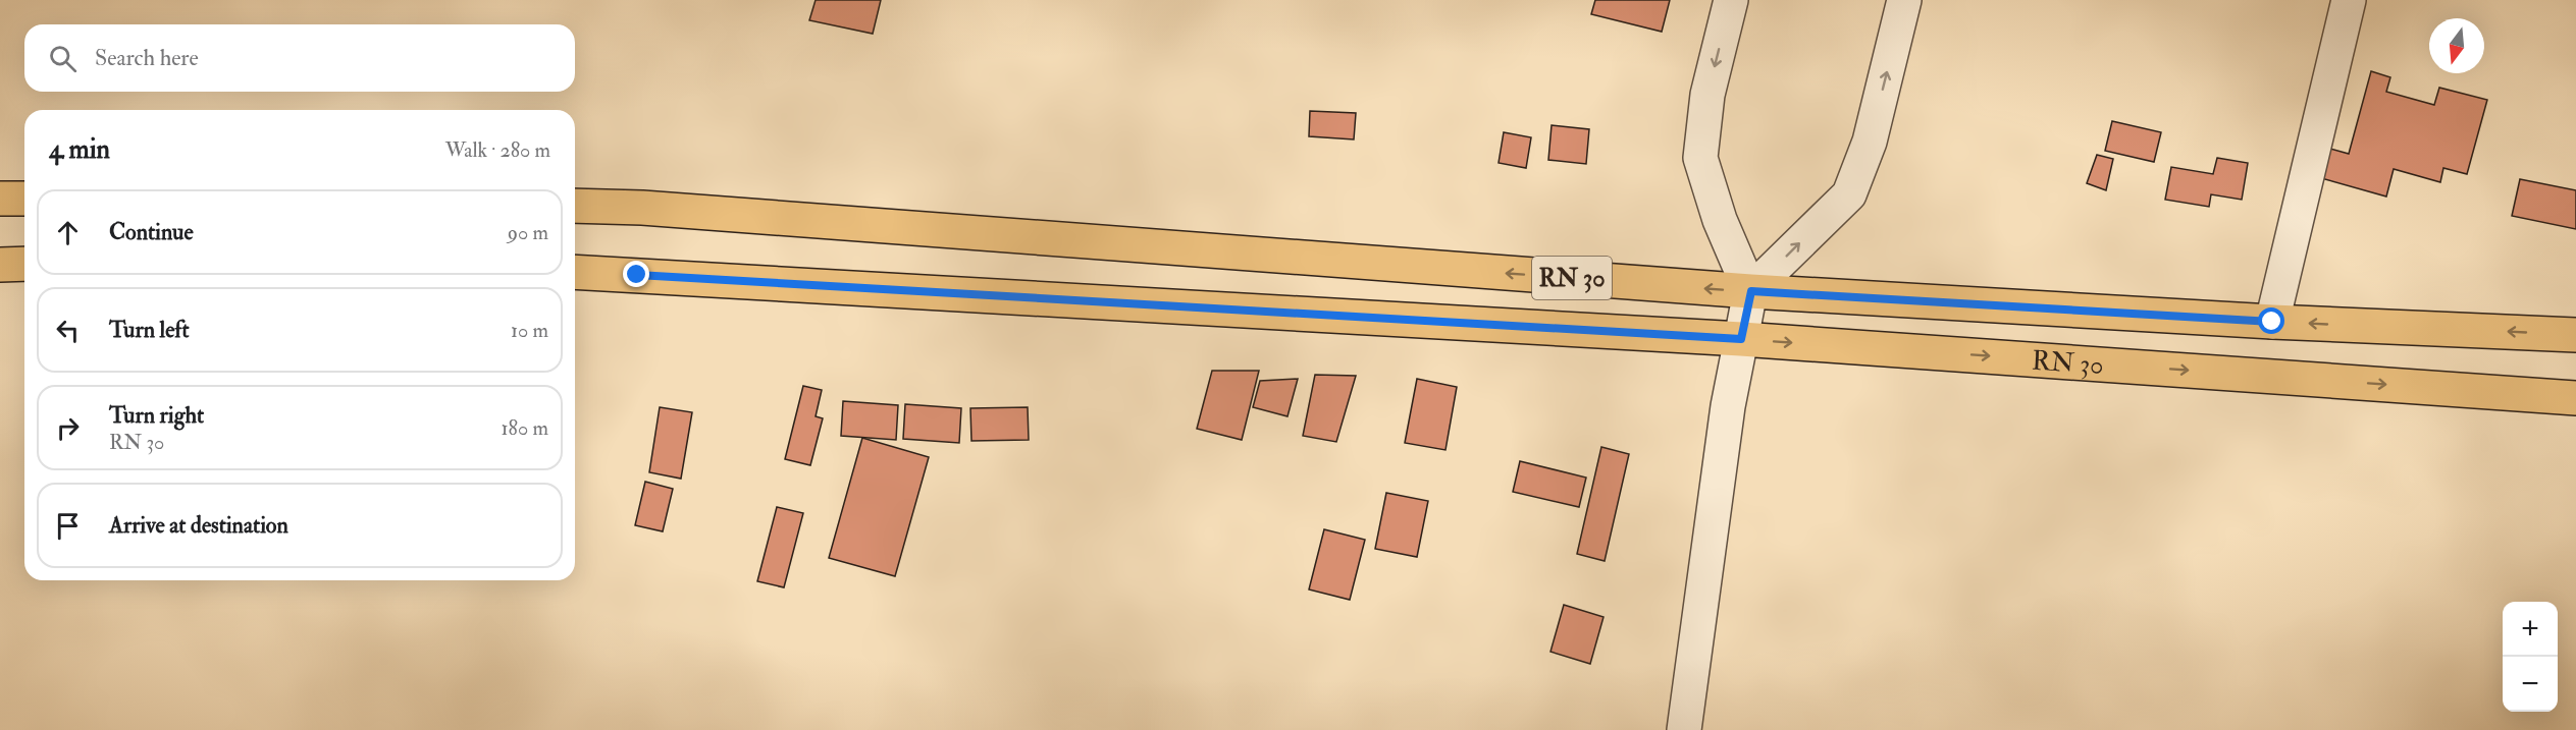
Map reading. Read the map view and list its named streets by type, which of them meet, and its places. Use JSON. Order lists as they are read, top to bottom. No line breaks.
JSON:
{"streets":{"main road":["RN 30"]},"north":"bottom","page":{"search":"Search here","heading":["4 min","Walk · 280 m"],"list":[["Continue","90 m"],["Turn left","10 m"],["Turn right","RN 30","180 m"],"Arrive at destination"],"map_buttons":["+","−"]}}
